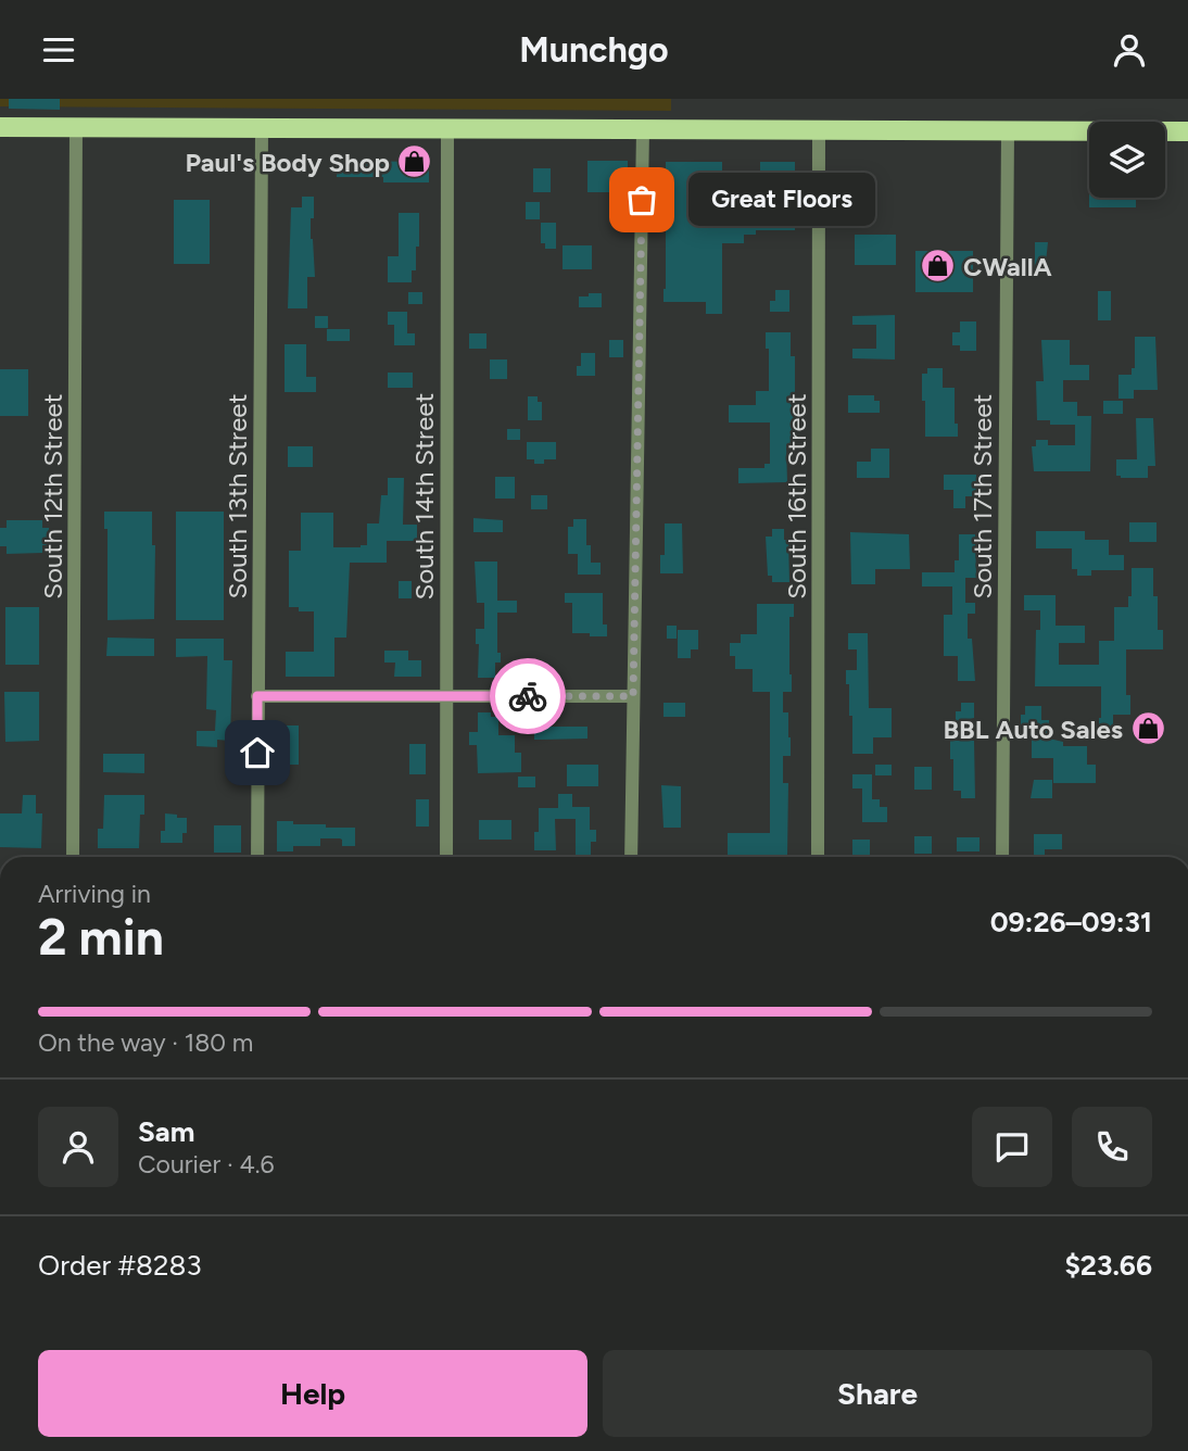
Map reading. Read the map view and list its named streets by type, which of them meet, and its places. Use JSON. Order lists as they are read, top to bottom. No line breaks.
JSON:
{"streets":{"street":["South 12th Street","South 13th Street","South 14th Street","South 16th Street","South 17th Street"]},"places":{"shop":["Paul's Body Shop","CWallA","BBL Auto Sales"],"other":["Great Floors"]},"page":{"header":"Munchgo","bubble":"Great Floors","heading":["2 min","Arriving in","09:26–09:31"],"panel":["Sam","Courier · 4.6","Order #8283","$23.66"],"bar":"On the way · 180 m","buttons":["Help","Share"]}}
